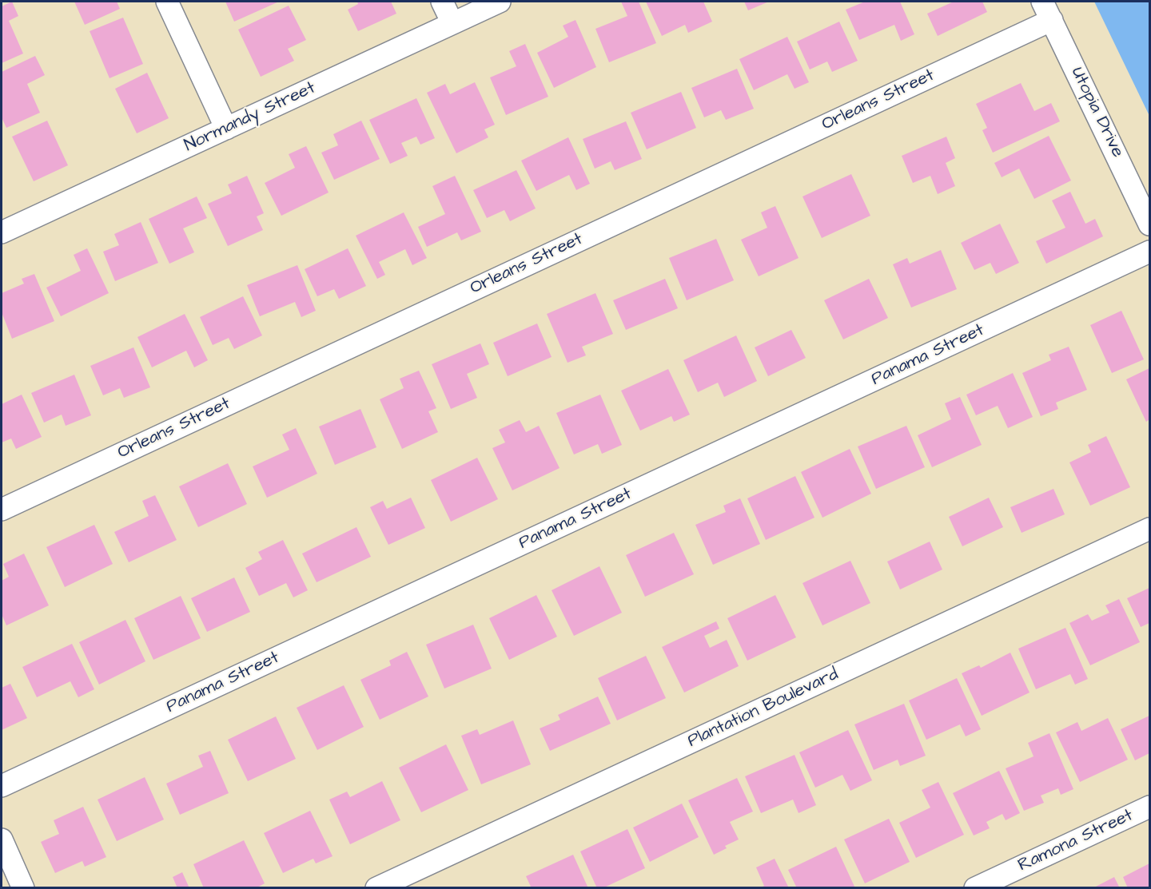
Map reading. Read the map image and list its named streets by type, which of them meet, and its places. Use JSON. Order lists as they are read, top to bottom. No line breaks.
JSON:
{"streets":{"street":["Orleans Street","Utopia Drive","Normandy Street","Panama Street","Plantation Boulevard","Ramona Street"]},"crossings":[["Orleans Street","Utopia Drive"]]}
